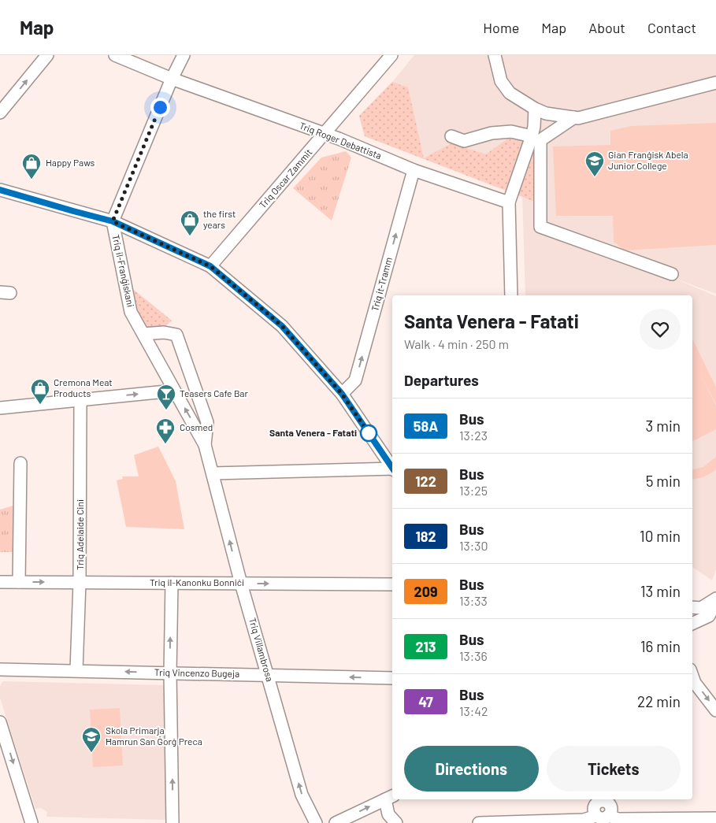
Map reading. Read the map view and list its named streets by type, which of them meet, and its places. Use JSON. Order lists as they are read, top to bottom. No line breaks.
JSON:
{"streets":{"street":["Triq Roger Debattista","Triq Oscar Zammit","Triq il-Franġiskani","Triq it-Tramm","Triq Adelaide Cini","Triq il-Kanonku Bonniċi","Triq Villambrosa","Triq Vincenzo Bugeja"]},"crossings":[["Triq Roger Debattista","Triq Oscar Zammit"],["Triq Roger Debattista","Triq il-Franġiskani"],["Triq Roger Debattista","Triq it-Tramm"],["Triq il-Franġiskani","Triq Villambrosa"],["Triq Adelaide Cini","Triq il-Kanonku Bonniċi"],["Triq Adelaide Cini","Triq Vincenzo Bugeja"],["Triq il-Kanonku Bonniċi","Triq Villambrosa"],["Triq Villambrosa","Triq Vincenzo Bugeja"]],"one_way":["Triq it-Tramm","Triq il-Kanonku Bonniċi","Triq Villambrosa","Triq Vincenzo Bugeja"],"places":{"school or university":["Gian Franġisk Abela Junior College","Skola Primarja Ħamrun San Ġorġ Preca"],"shop":["Happy Paws","the first years","Cremona Meat Products"],"bar":["Teasers Cafe Bar"],"other":["Santa Venera - Fatati"],"pharmacy":["Cosmed"]},"lines":["bus line 58A"],"page":{"header":"Map","nav":["Home","Map","About","Contact"],"heading":[["Santa Venera - Fatati","Walk · 4 min · 250 m"],"Departures"],"list":[{"mark":"58A","name":"Bus","note":"13:23","value":"3 min"},{"mark":"122","name":"Bus","note":"13:25","value":"5 min"},{"mark":"182","name":"Bus","note":"13:30","value":"10 min"},{"mark":"209","name":"Bus","note":"13:33","value":"13 min"},{"mark":"213","name":"Bus","note":"13:36","value":"16 min"},{"mark":"47","name":"Bus","note":"13:42","value":"22 min"}],"buttons":["Directions","Tickets"]}}
